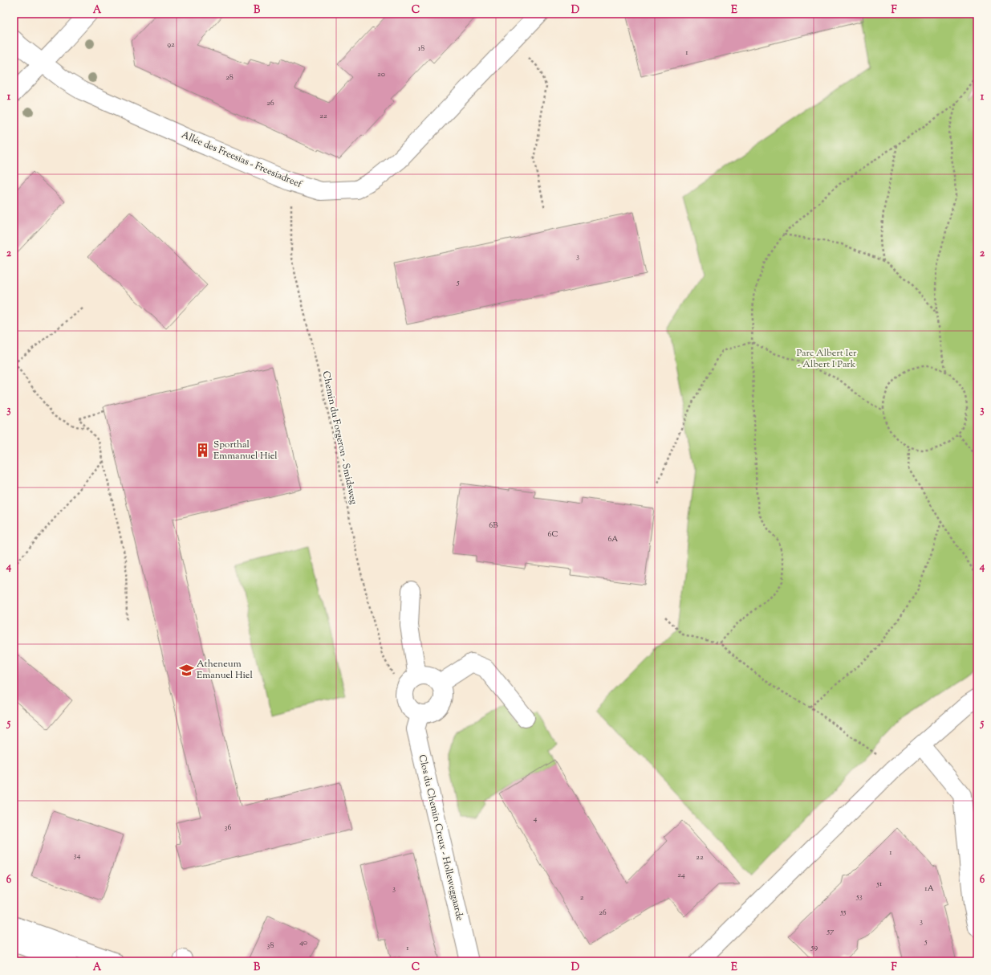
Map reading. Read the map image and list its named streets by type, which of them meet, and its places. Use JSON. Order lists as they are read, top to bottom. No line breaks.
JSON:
{"streets":{"street":["Allée des Freesias - Freesiadreef","Clos du Chemin Creux - Holleweggaarde"],"path":["Chemin du Forgeron - Smidsweg"]},"crossings":[["Allée des Freesias - Freesiadreef","Chemin du Forgeron - Smidsweg"],["Chemin du Forgeron - Smidsweg","Clos du Chemin Creux - Holleweggaarde"]],"parks":["Parc Albert Ier - Albert I Park"],"places":{"building":["Sporthal Emmanuel Hiel"],"school or university":["Atheneum Emanuel Hiel"]},"house_numbers":["92","18","1","20","28","26","22","3","5","6B","6C","6A","4","36","1","34","22","24","51","3","1A","53","2","55","26","3","57","5","40","38","59","1"],"grid":{"columns":["A","B","C","D","E","F"],"rows":["1","2","3","4","5","6"]}}
